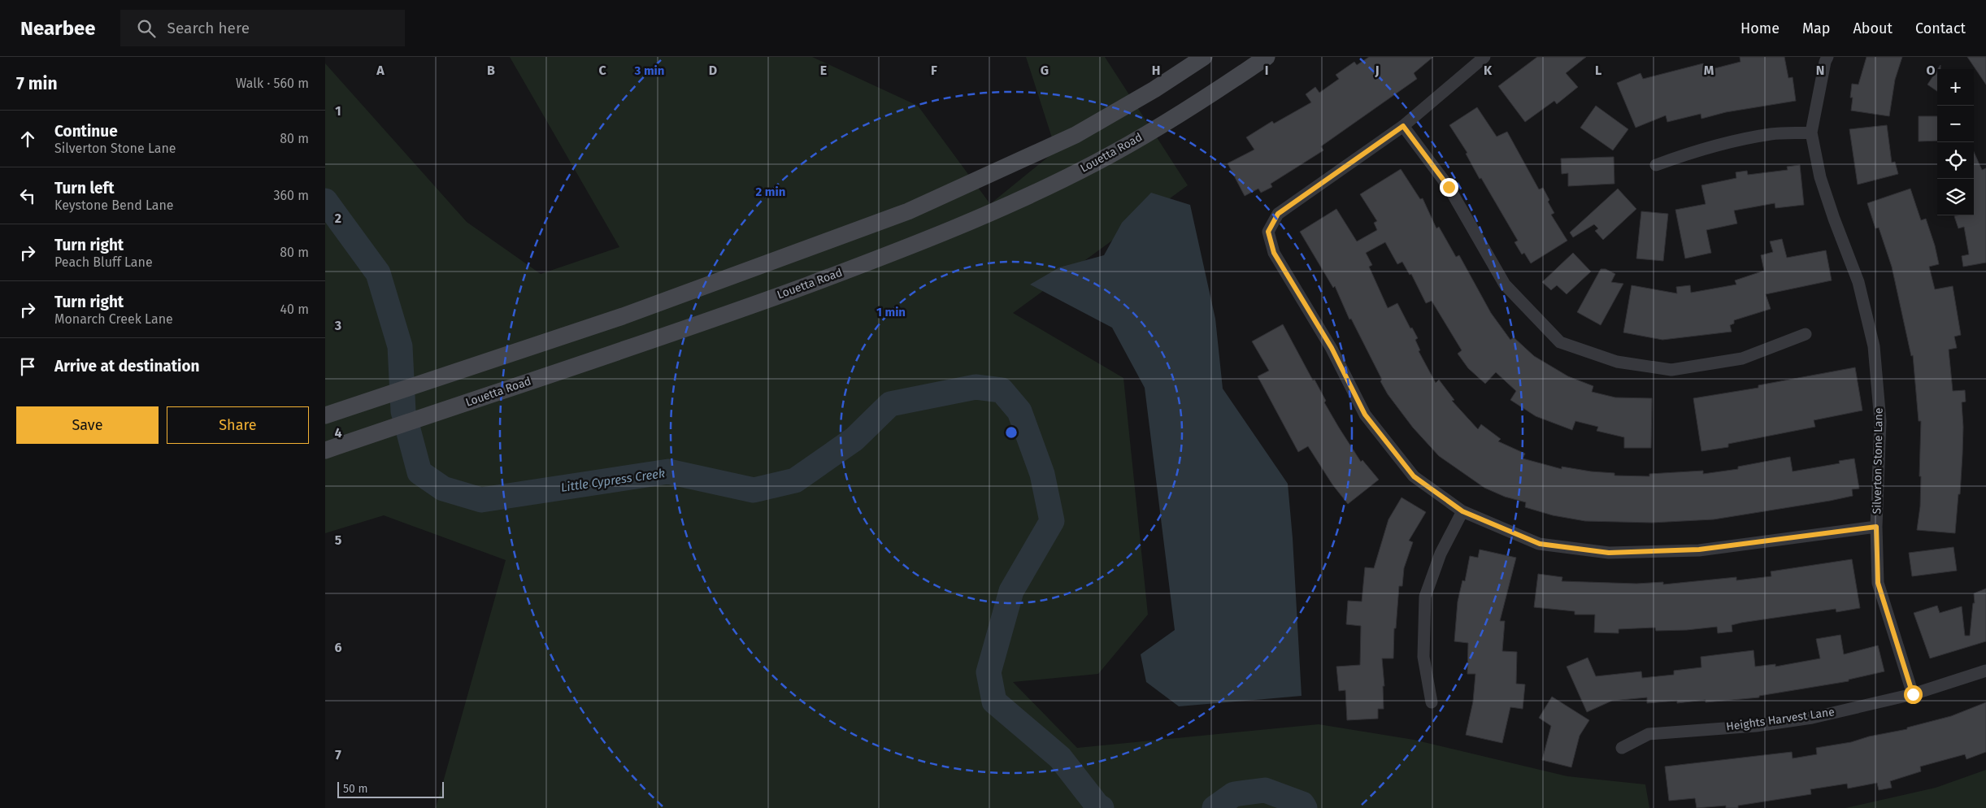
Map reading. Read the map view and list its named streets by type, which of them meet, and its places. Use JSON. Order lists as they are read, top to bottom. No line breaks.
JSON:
{"streets":{"main road":["Louetta Road"],"street":["Silverton Stone Lane","Heights Harvest Lane"]},"crossings":[["Silverton Stone Lane","Heights Harvest Lane"]],"water":["Little Cypress Creek"],"scale_bar":"50 m","page":{"header":"Nearbee","search":"Search here","nav":["Home","Map","About","Contact"],"heading":["7 min","Walk · 560 m"],"map_buttons":["+","−"],"list":[["Continue","Silverton Stone Lane","80 m"],["Turn left","Keystone Bend Lane","360 m"],["Turn right","Peach Bluff Lane","80 m"],["Turn right","Monarch Creek Lane","40 m"],"Arrive at destination"],"buttons":["Save","Share"],"scale":"50 m"},"grid":{"columns":["A","B","C","D","E","F","G","H","I","J","K","L","M","N","O"],"rows":["1","2","3","4","5","6","7"]},"rings":["3 min","2 min","1 min"]}
